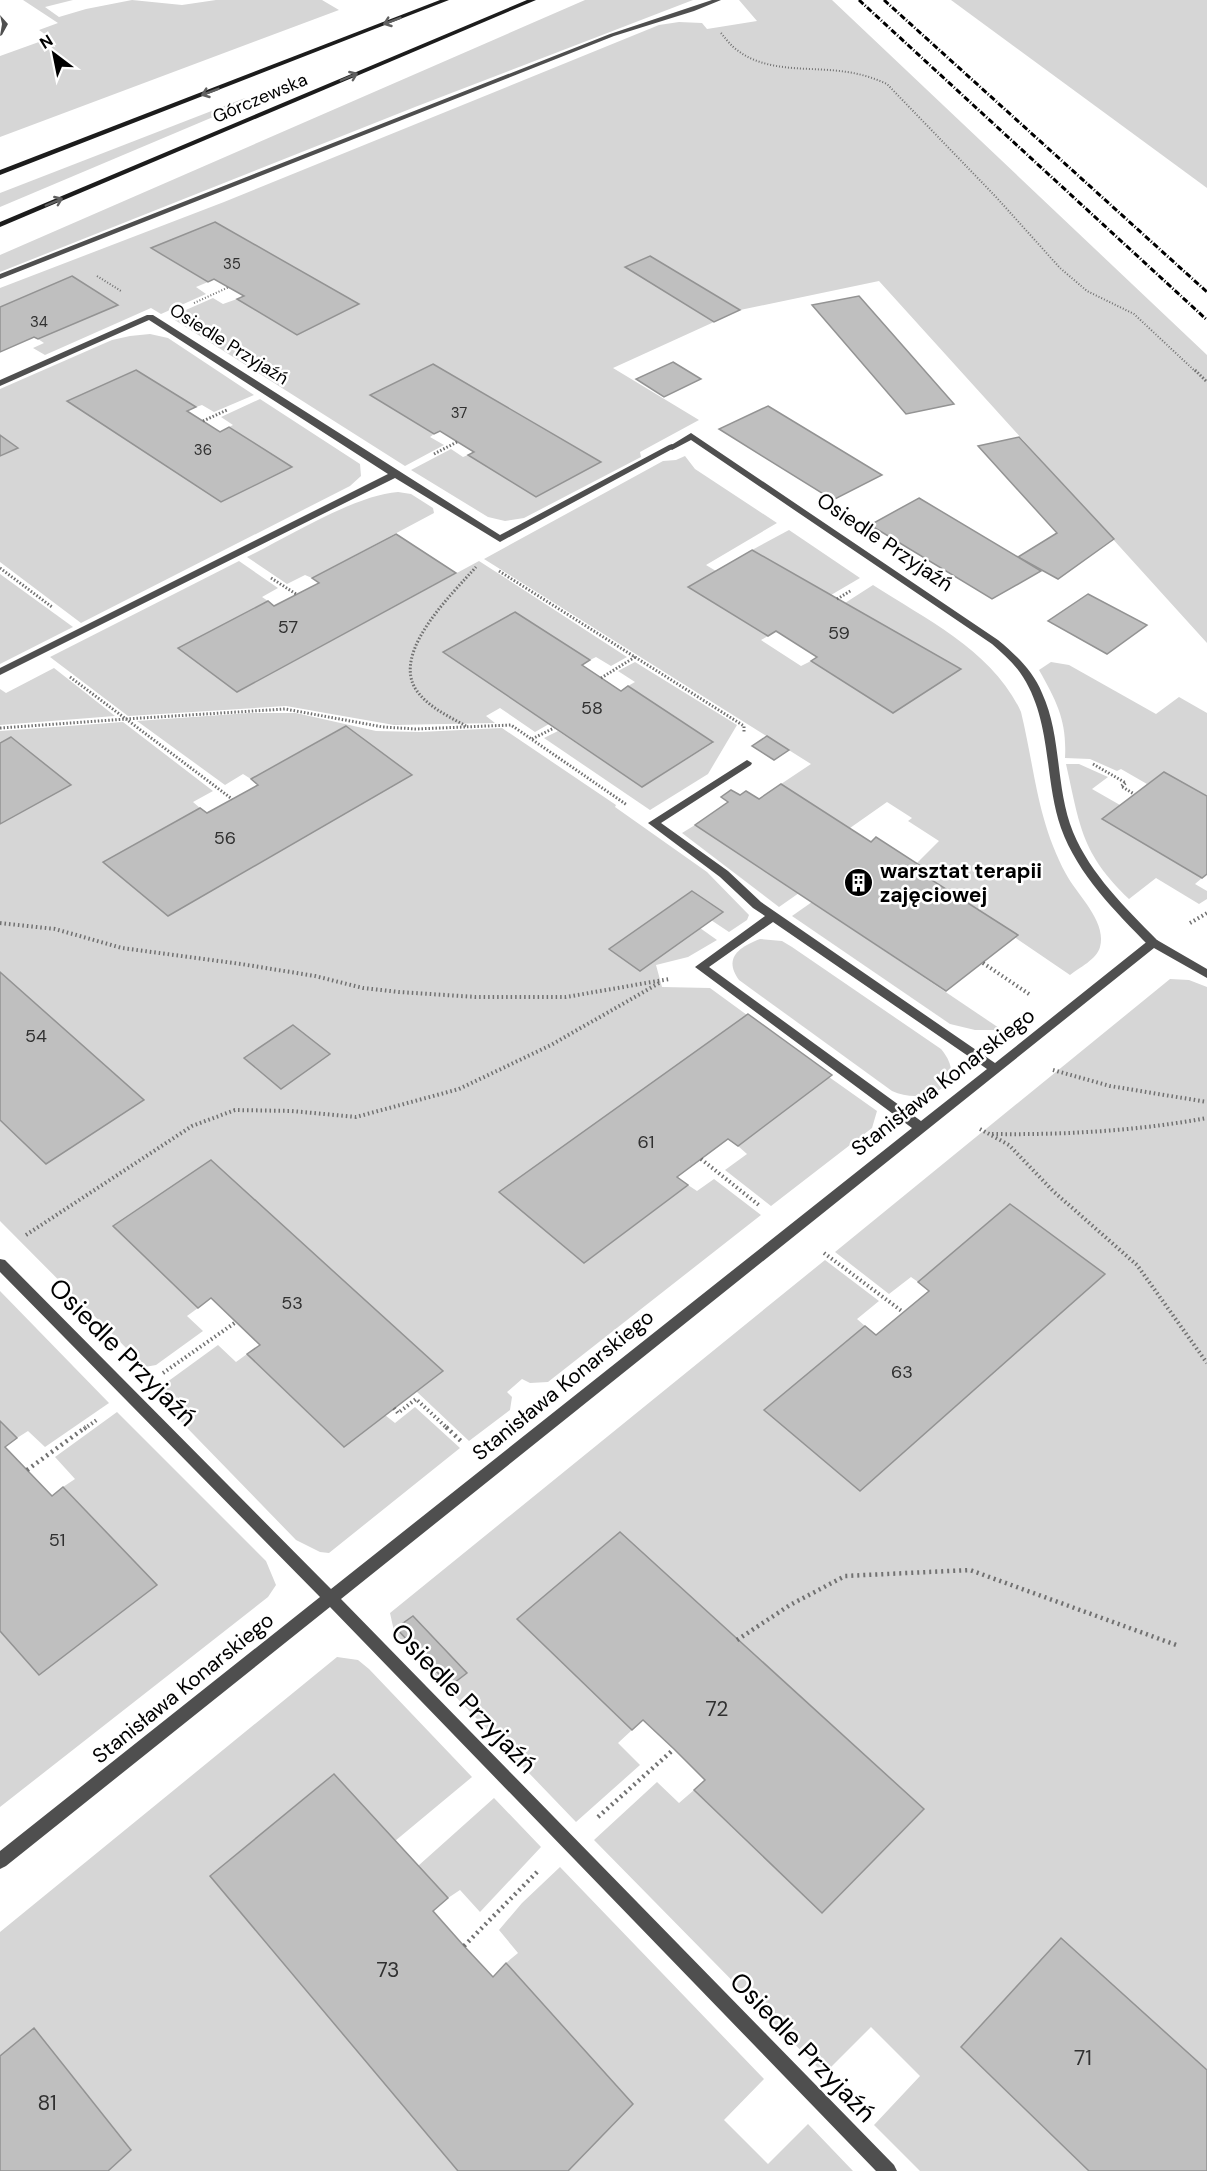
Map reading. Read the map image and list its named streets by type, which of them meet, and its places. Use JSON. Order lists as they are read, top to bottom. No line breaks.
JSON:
{"streets":{"main road":["Górczewska"],"street":["Osiedle Przyjaźń","Stanisława Konarskiego"]},"crossings":[["Osiedle Przyjaźń","Stanisława Konarskiego"]],"places":{"building":["warsztat terapii zajęciowej"]},"house_numbers":["35","34","37","36","57","59","58","56","54","61","53","63","51","72","73","71","81"],"north":"top left"}
